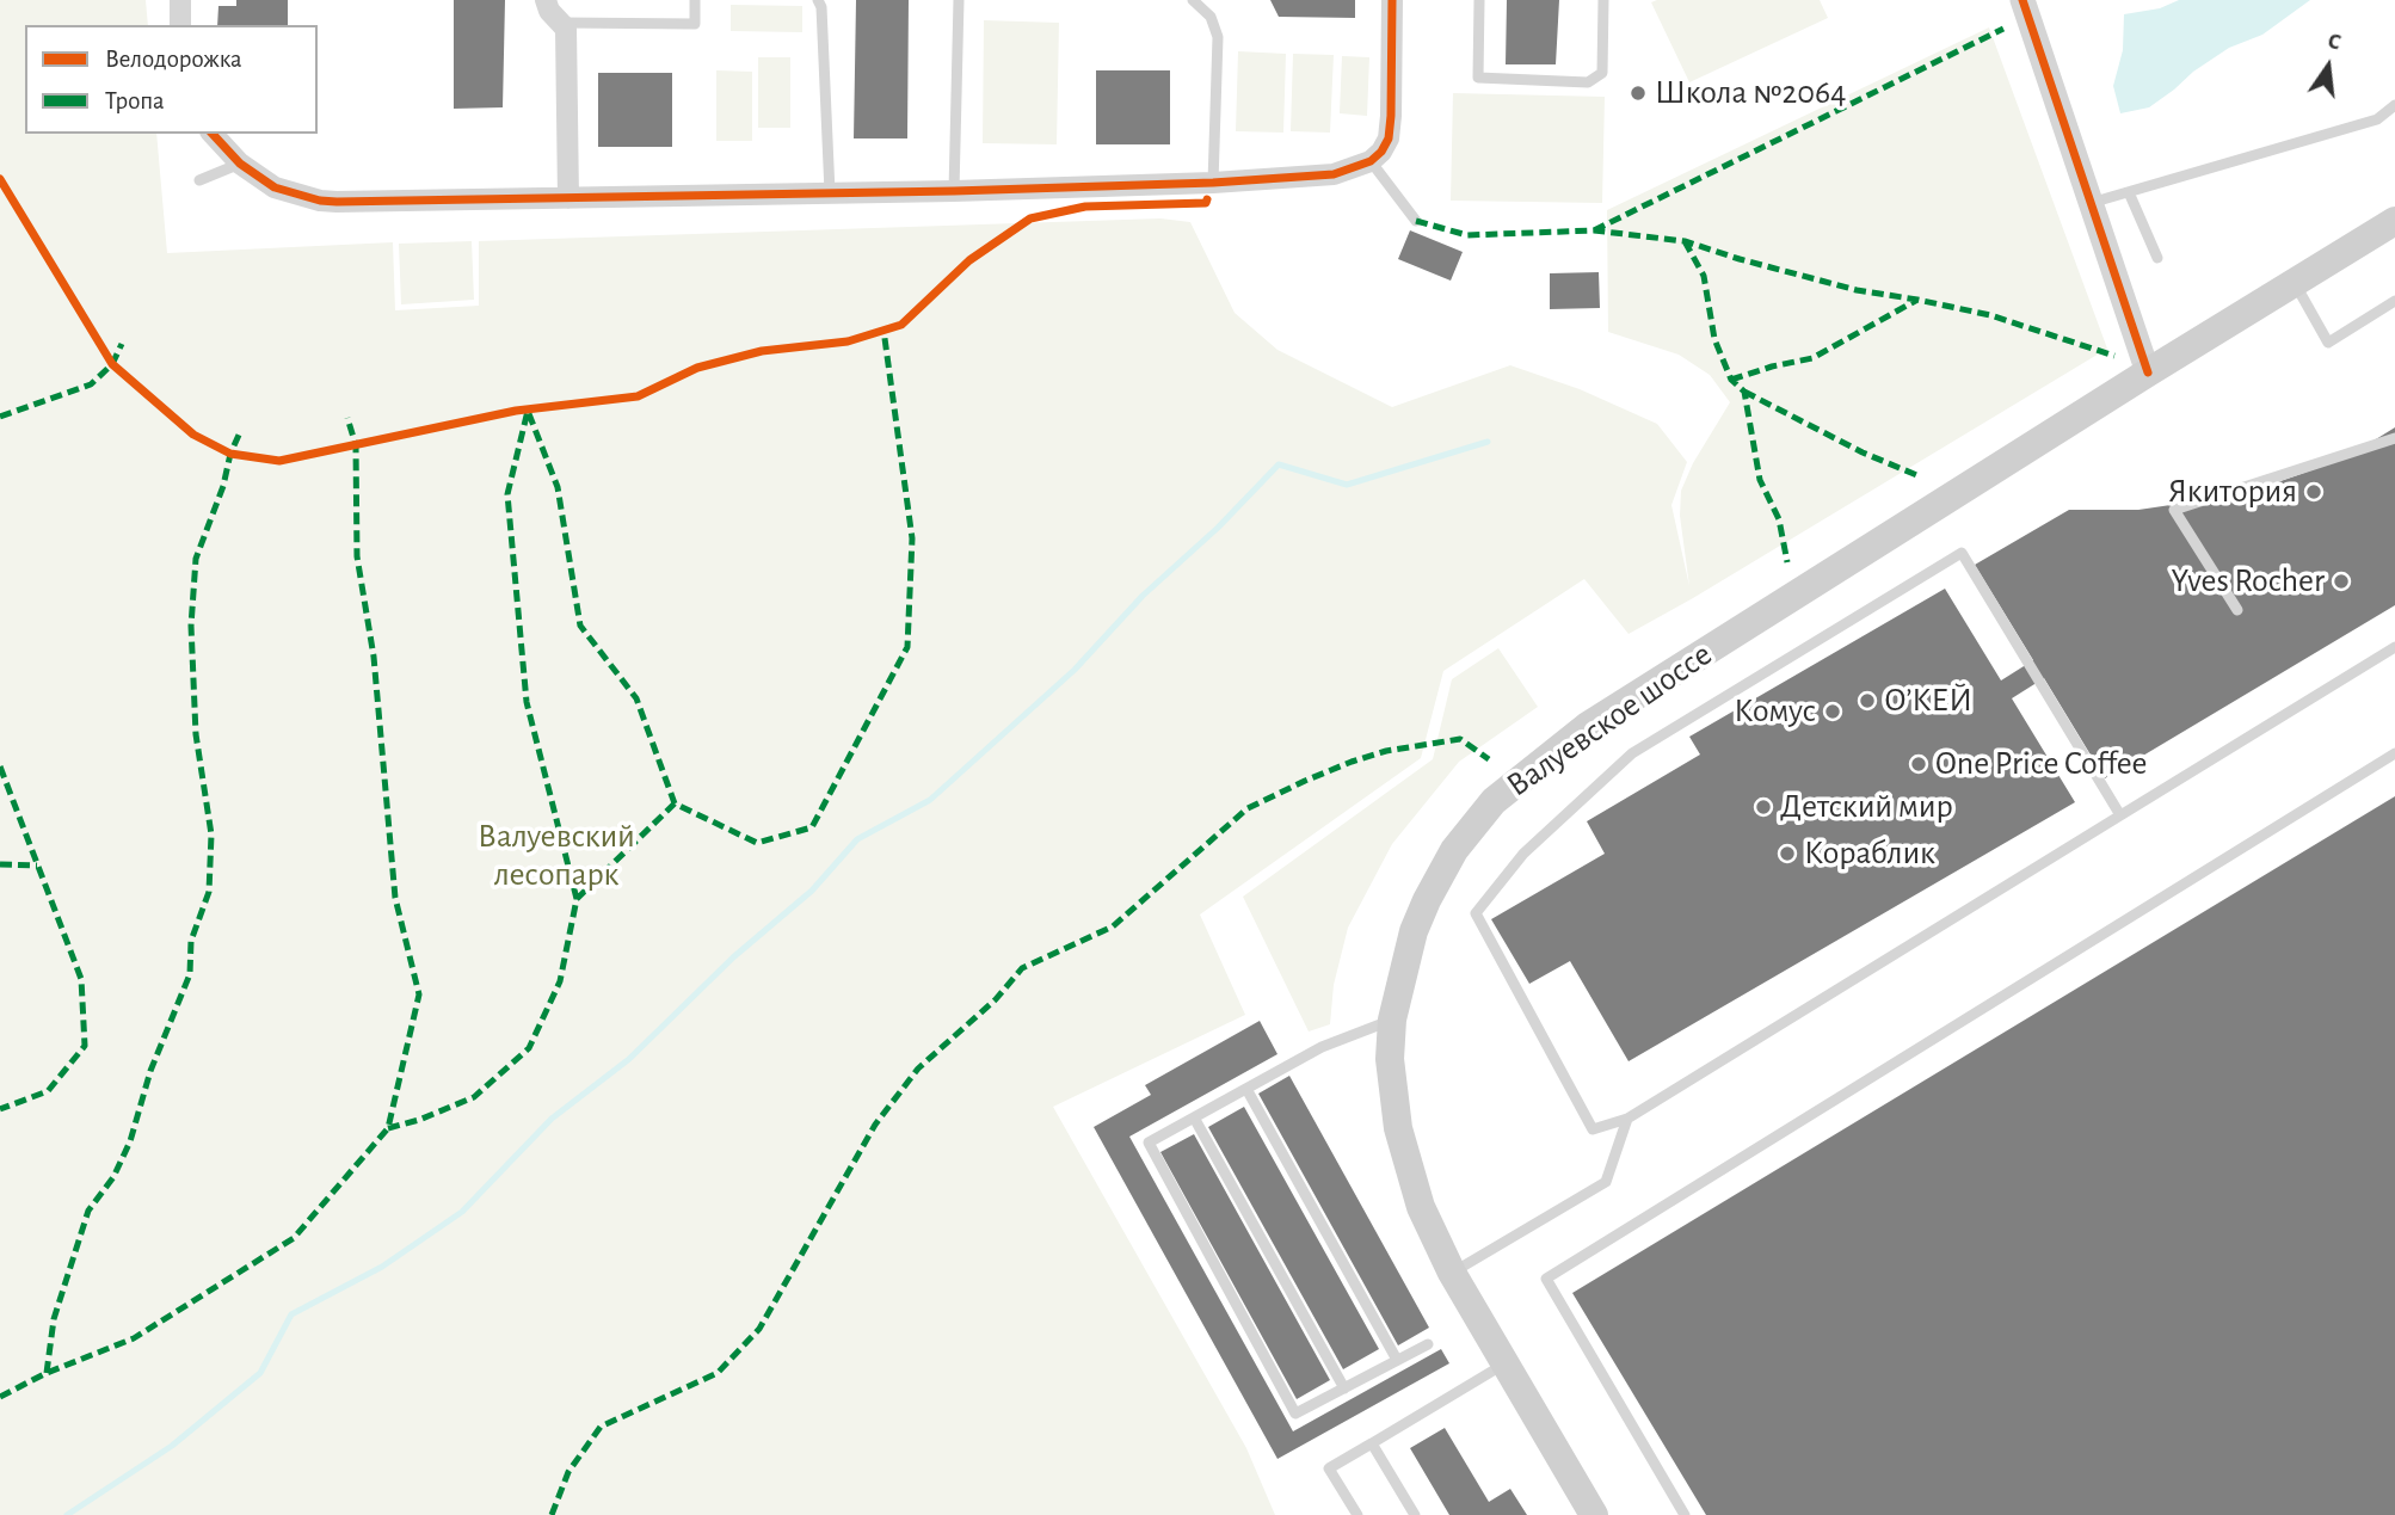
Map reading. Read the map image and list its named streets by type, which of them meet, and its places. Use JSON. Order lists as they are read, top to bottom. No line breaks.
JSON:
{"streets":{"main road":["Валуевское шоссе"]},"parks":["Валуевский лесопарк"],"places":["Школа №2064","Якитория","Yves Rocher","О’КЕЙ","Комус","One Price Coffee","Детский мир","Кораблик"],"legend":["Велодорожка","Тропа"],"north":"top"}
